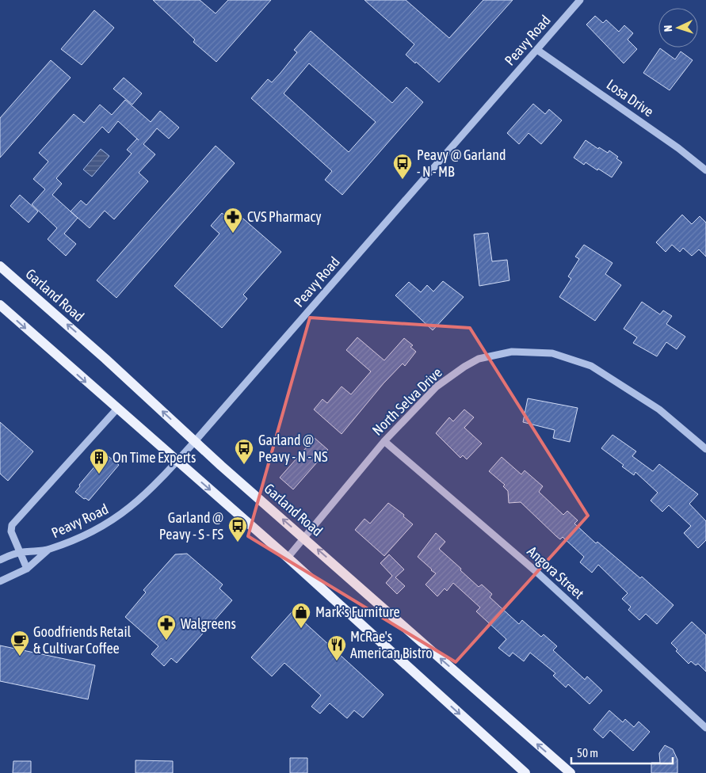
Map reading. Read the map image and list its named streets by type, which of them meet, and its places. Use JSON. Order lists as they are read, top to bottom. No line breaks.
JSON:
{"streets":{"main road":["Garland Road"],"street":["Peavy Road","Losa Drive","North Selva Drive","Angora Street"]},"crossings":[["Peavy Road","Losa Drive"],["Peavy Road","Garland Road"],["Garland Road","North Selva Drive"],["North Selva Drive","Angora Street"]],"places":{"bus stop":["Peavy @ Garland - N - MB","Garland @ Peavy - N - NS","Garland @ Peavy - S - FS"],"pharmacy":["CVS Pharmacy","Walgreens"],"building":["On Time Experts"],"shop":["Mark's Furniture"],"cafe":["Goodfriends Retail & Cultivar Coffee"],"restaurant":["McRae's American Bistro"]},"scale_bar":"50 m","north":"left"}
